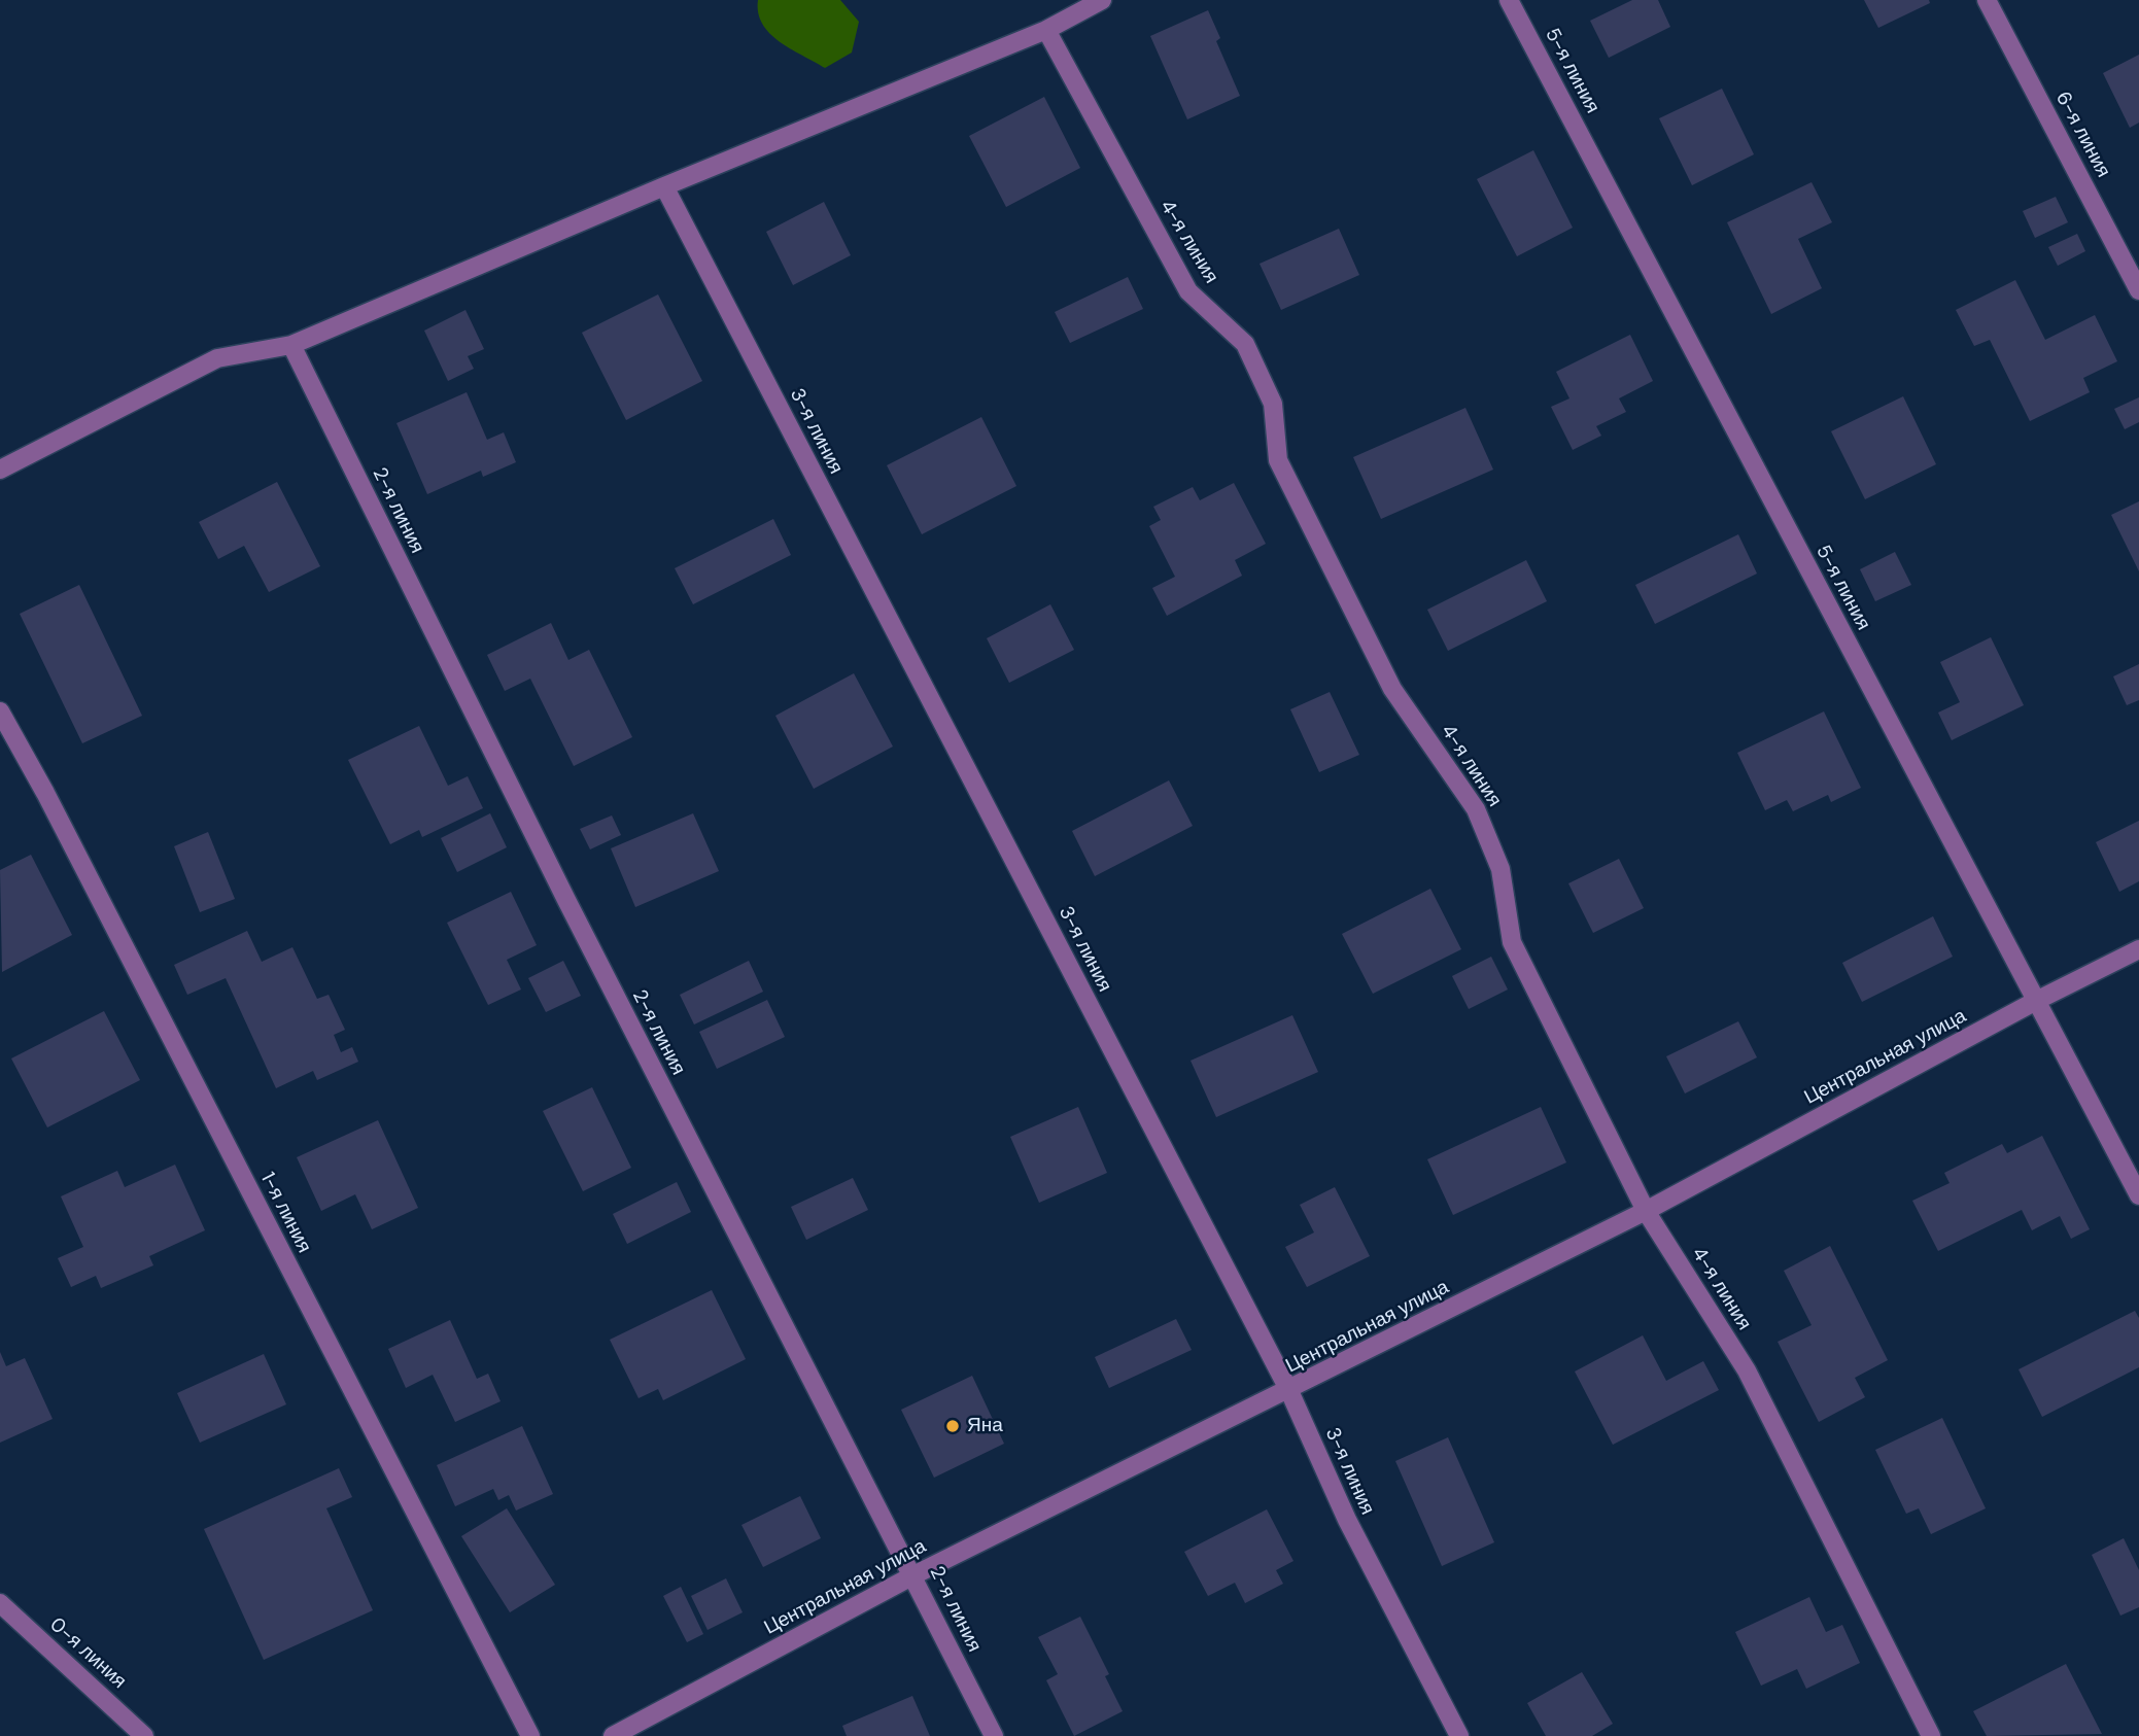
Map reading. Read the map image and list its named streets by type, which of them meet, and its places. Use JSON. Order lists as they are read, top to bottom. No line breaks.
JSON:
{"streets":{"street":["5-я линия","6-я линия","4-я линия","3-я линия","2-я линия","Центральная улица","1-я линия","0-я линия"]},"crossings":[["5-я линия","Центральная улица"],["4-я линия","Центральная улица"],["3-я линия","Центральная улица"],["2-я линия","Центральная улица"]],"places":["Яна"]}
